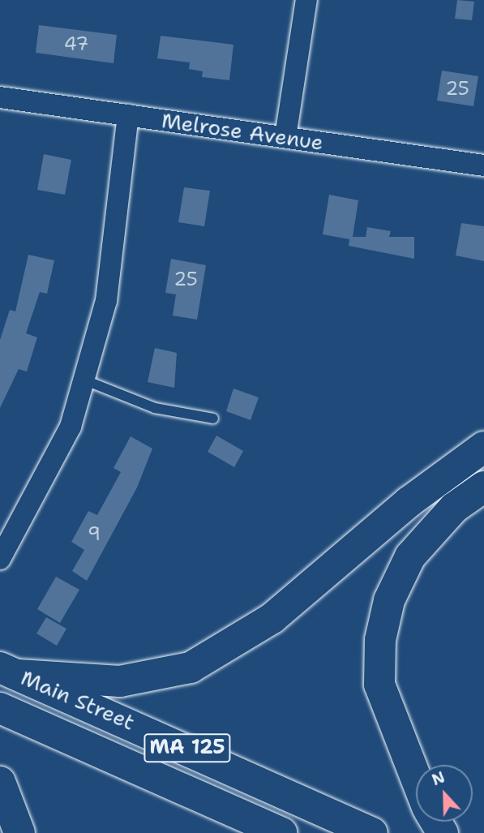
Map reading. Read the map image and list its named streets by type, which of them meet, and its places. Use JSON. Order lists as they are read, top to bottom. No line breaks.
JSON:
{"streets":{"highway":["Main Street","MA 125"],"street":["Melrose Avenue"]},"house_numbers":["47","25","25","9"],"north":"top"}
